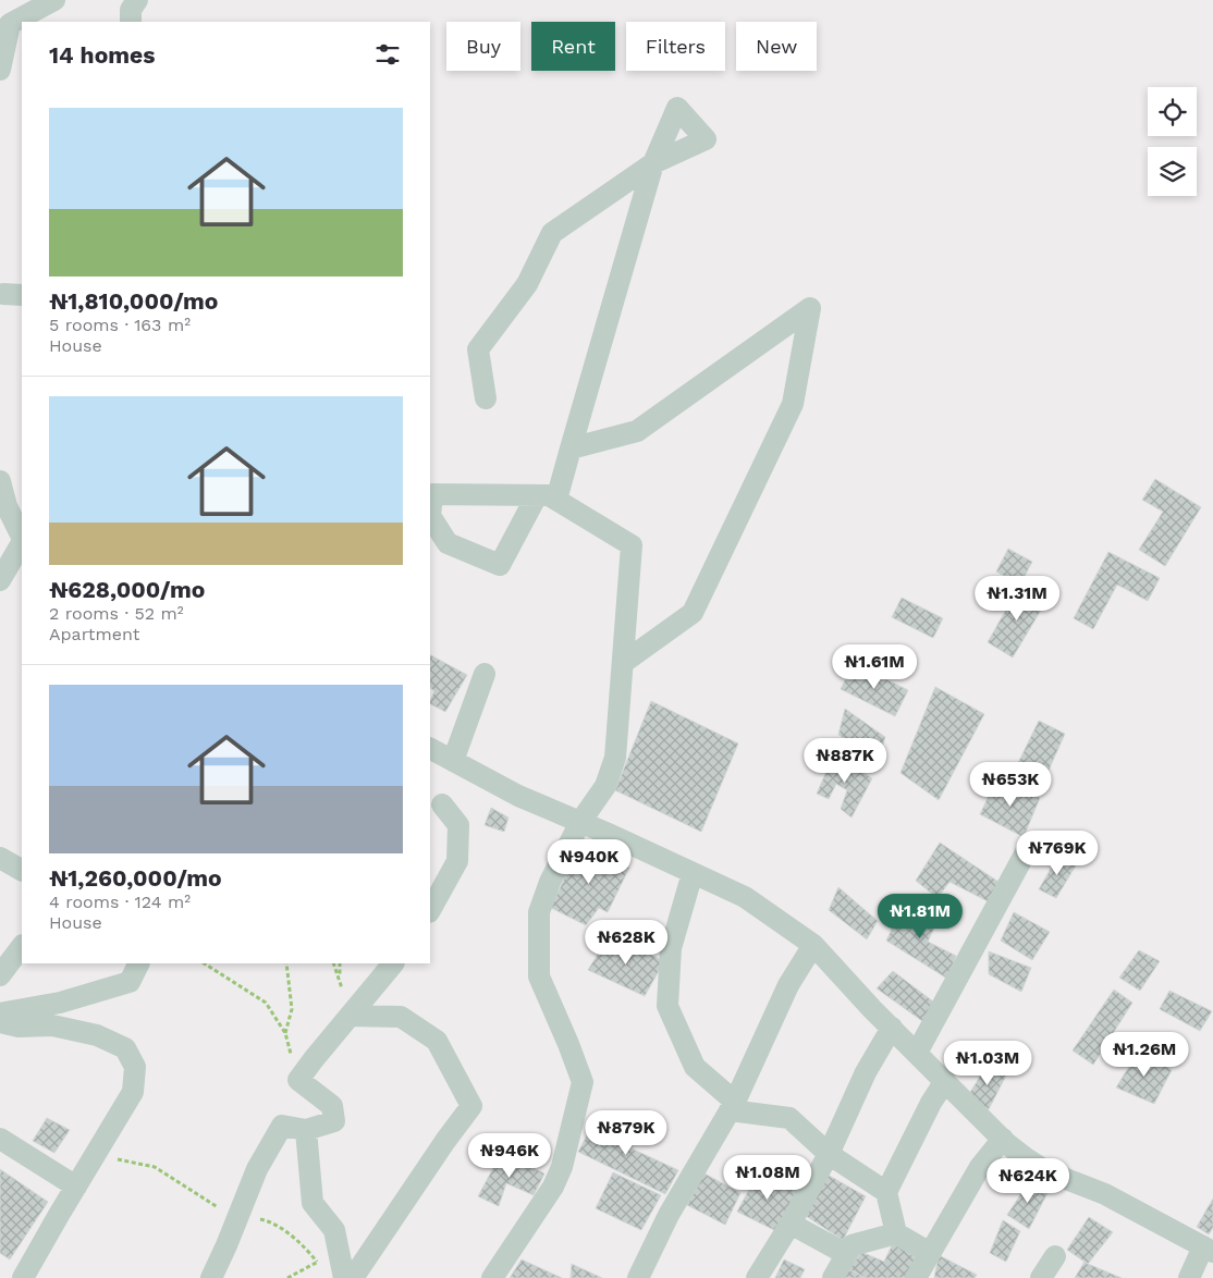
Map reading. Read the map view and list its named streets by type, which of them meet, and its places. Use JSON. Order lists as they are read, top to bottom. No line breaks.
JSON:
{"page":{"chip":["Buy","Rent","Filters","New"],"heading":"14 homes","list":[{"name":"₦1,810,000/mo","note":"5 rooms · 163 m² · House"},{"name":"₦628,000/mo","note":"2 rooms · 52 m² · Apartment"},{"name":"₦1,260,000/mo","note":"4 rooms · 124 m² · House"}],"price":["₦1.31M","₦1.61M","₦887K","₦653K","₦769K","₦940K","₦1.81M","₦628K","₦1.26M","₦1.03M","₦879K","₦946K","₦1.08M","₦624K"]}}
